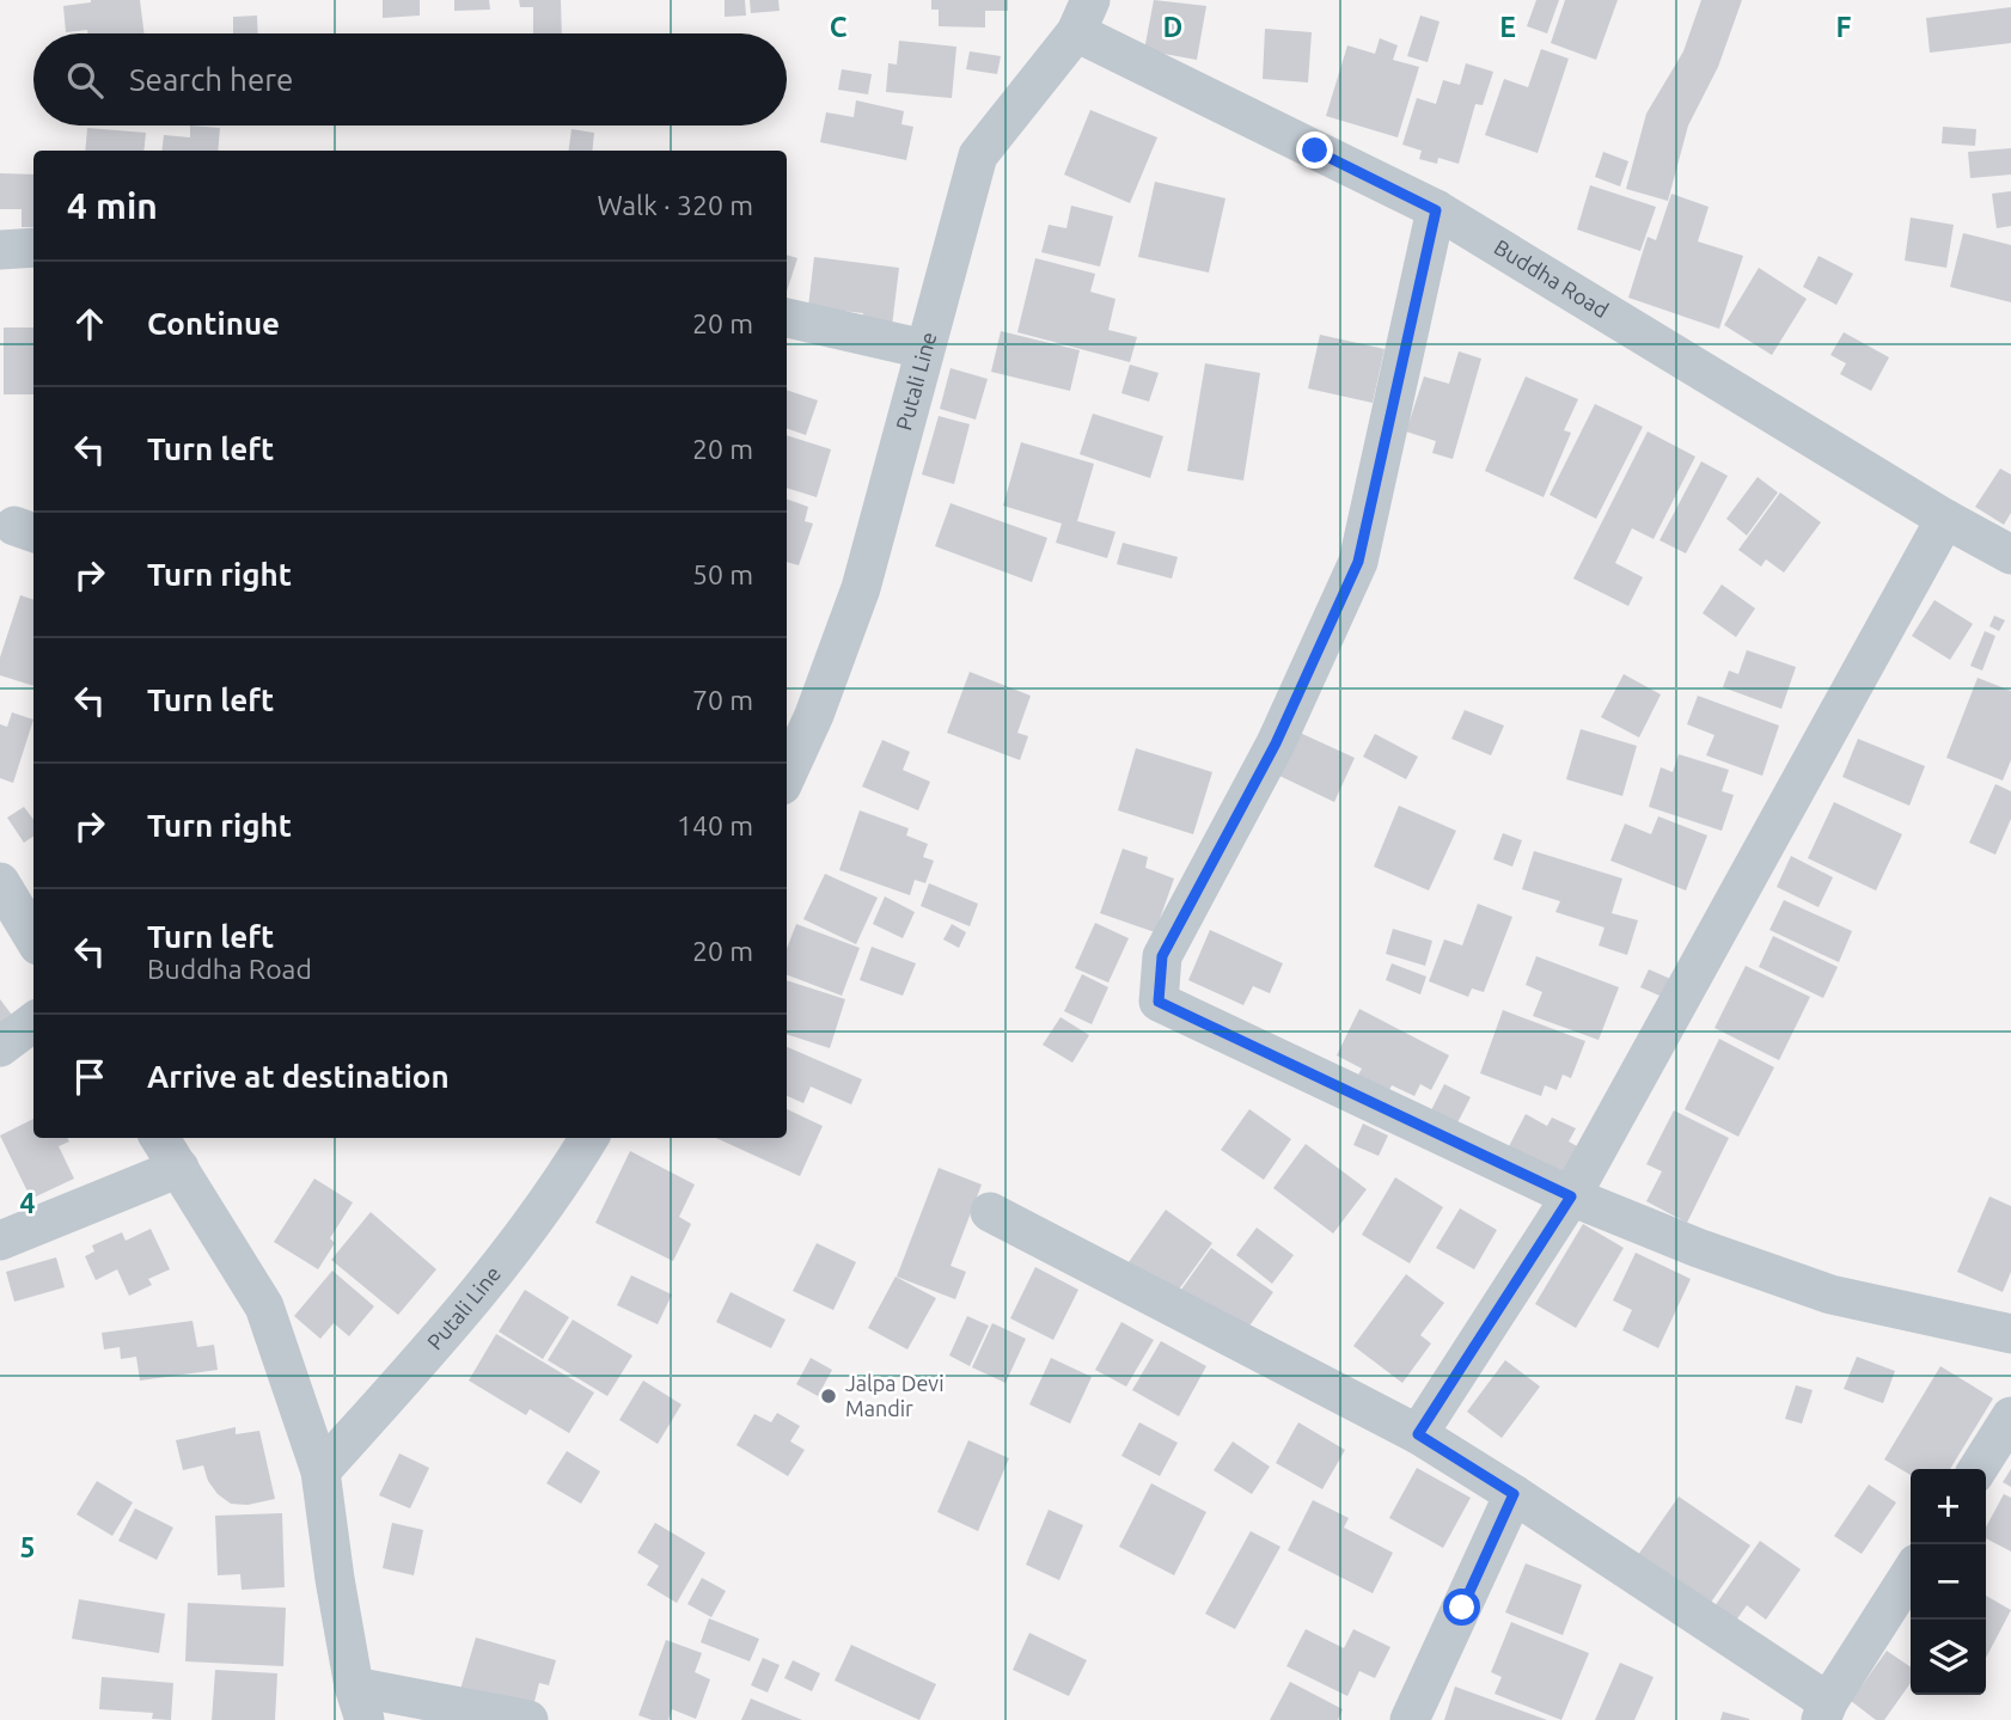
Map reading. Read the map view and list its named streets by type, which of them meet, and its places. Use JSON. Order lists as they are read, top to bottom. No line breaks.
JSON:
{"streets":{"street":["Buddha Road","Putali Line"]},"crossings":[["Buddha Road","Putali Line"]],"places":["Jalpa Devi Mandir"],"page":{"search":"Search here","heading":["4 min","Walk · 320 m"],"list":[["Continue","20 m"],["Turn left","20 m"],["Turn right","50 m"],["Turn left","70 m"],["Turn right","140 m"],["Turn left","Buddha Road","20 m"],"Arrive at destination"],"map_buttons":["+","−"]},"grid":{"columns":["C","D","E","F"],"rows":["4","5"]}}
